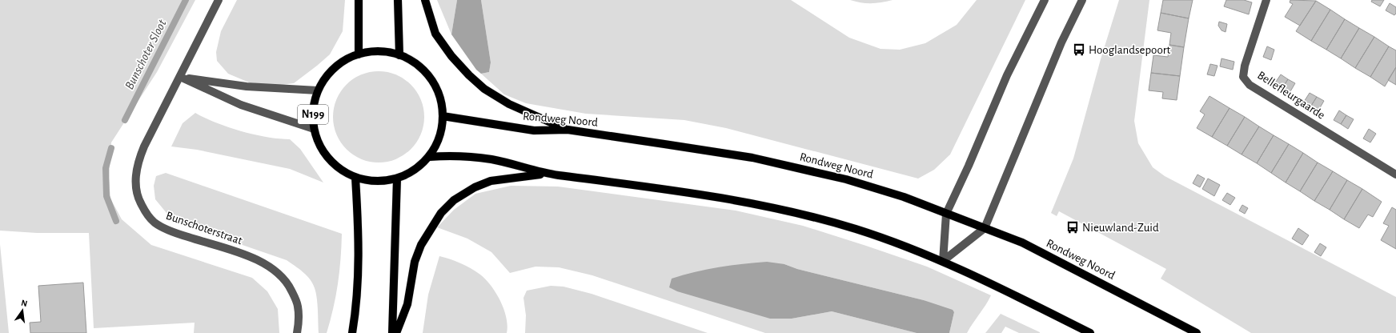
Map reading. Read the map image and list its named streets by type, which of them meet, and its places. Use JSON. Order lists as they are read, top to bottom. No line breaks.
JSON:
{"streets":{"main road":["N199","Rondweg Noord"],"street":["Bellefleurgaarde","Bunschoterstraat"]},"crossings":[["N199","Rondweg Noord"]],"water":["Bunschoter Sloot"],"places":{"bus stop":["Hooglandsepoort","Nieuwland-Zuid"]},"north":"top"}
